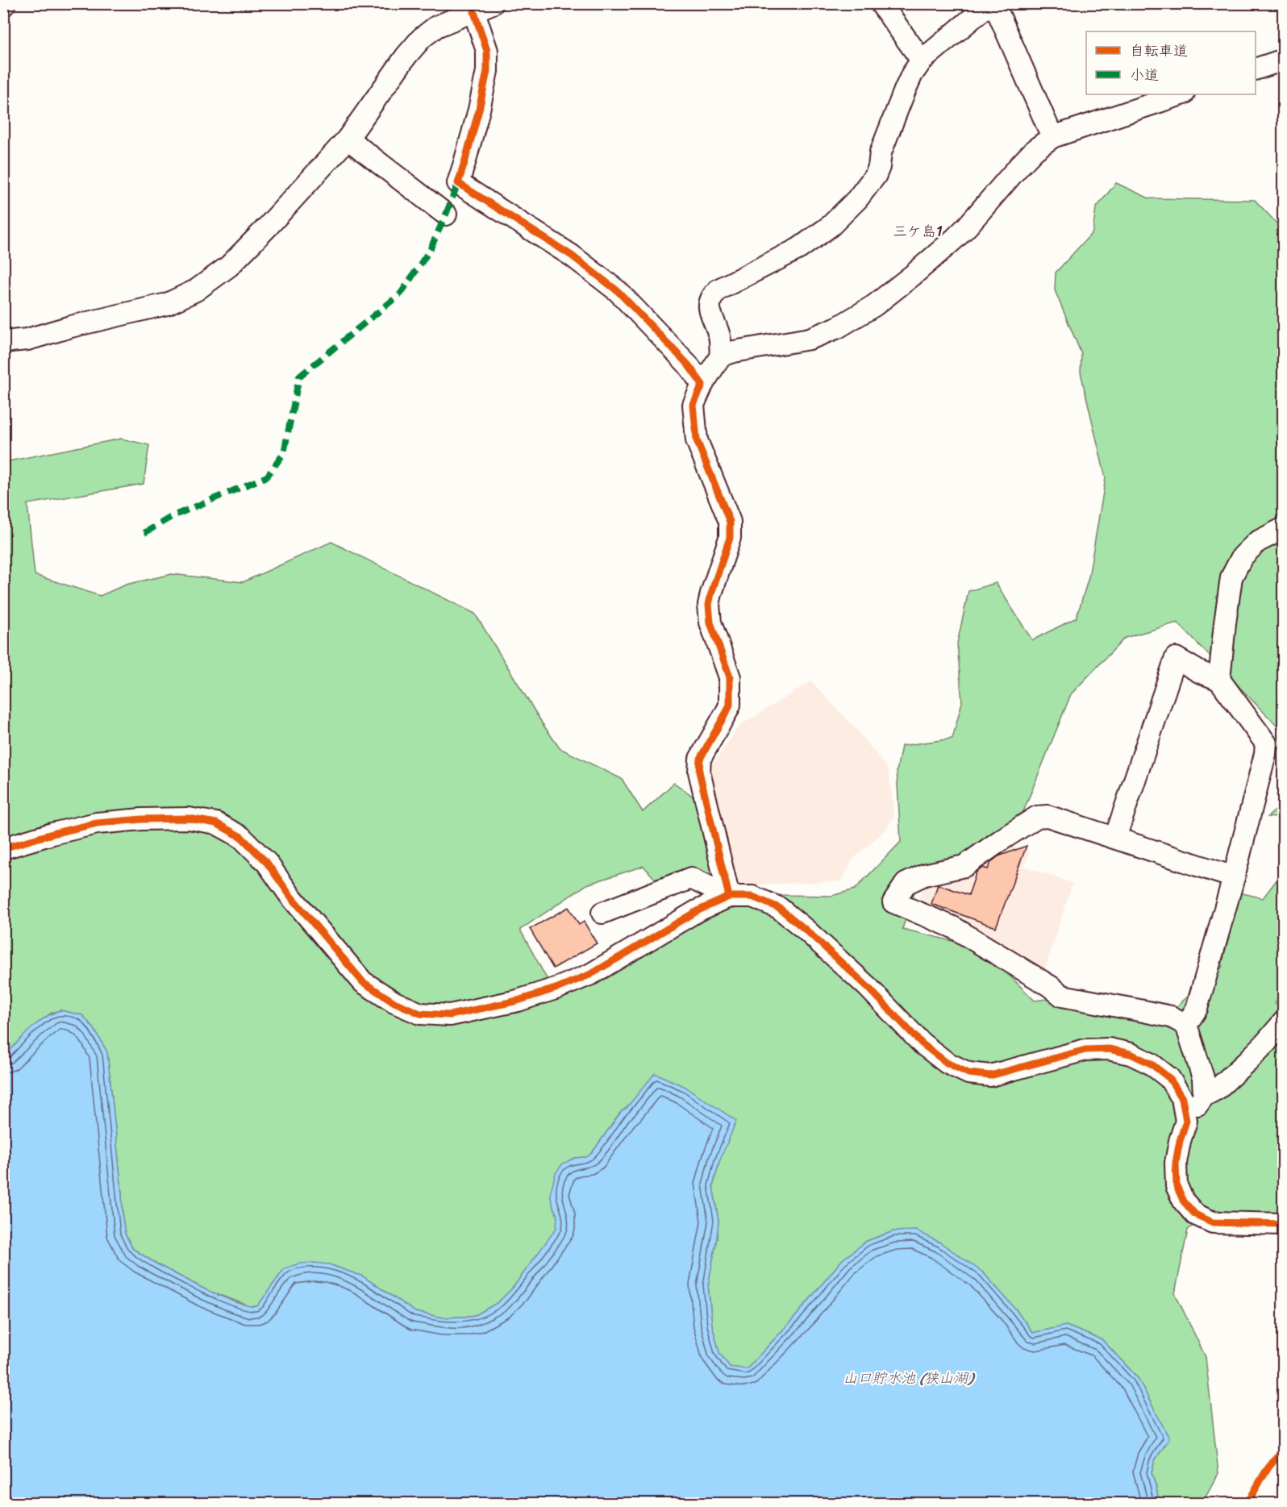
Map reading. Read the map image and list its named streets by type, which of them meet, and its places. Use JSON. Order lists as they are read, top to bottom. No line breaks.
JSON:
{"districts":["三ケ島1"],"water":["山口貯水池 (狭山湖)"],"legend":["自転車道","小道"]}
